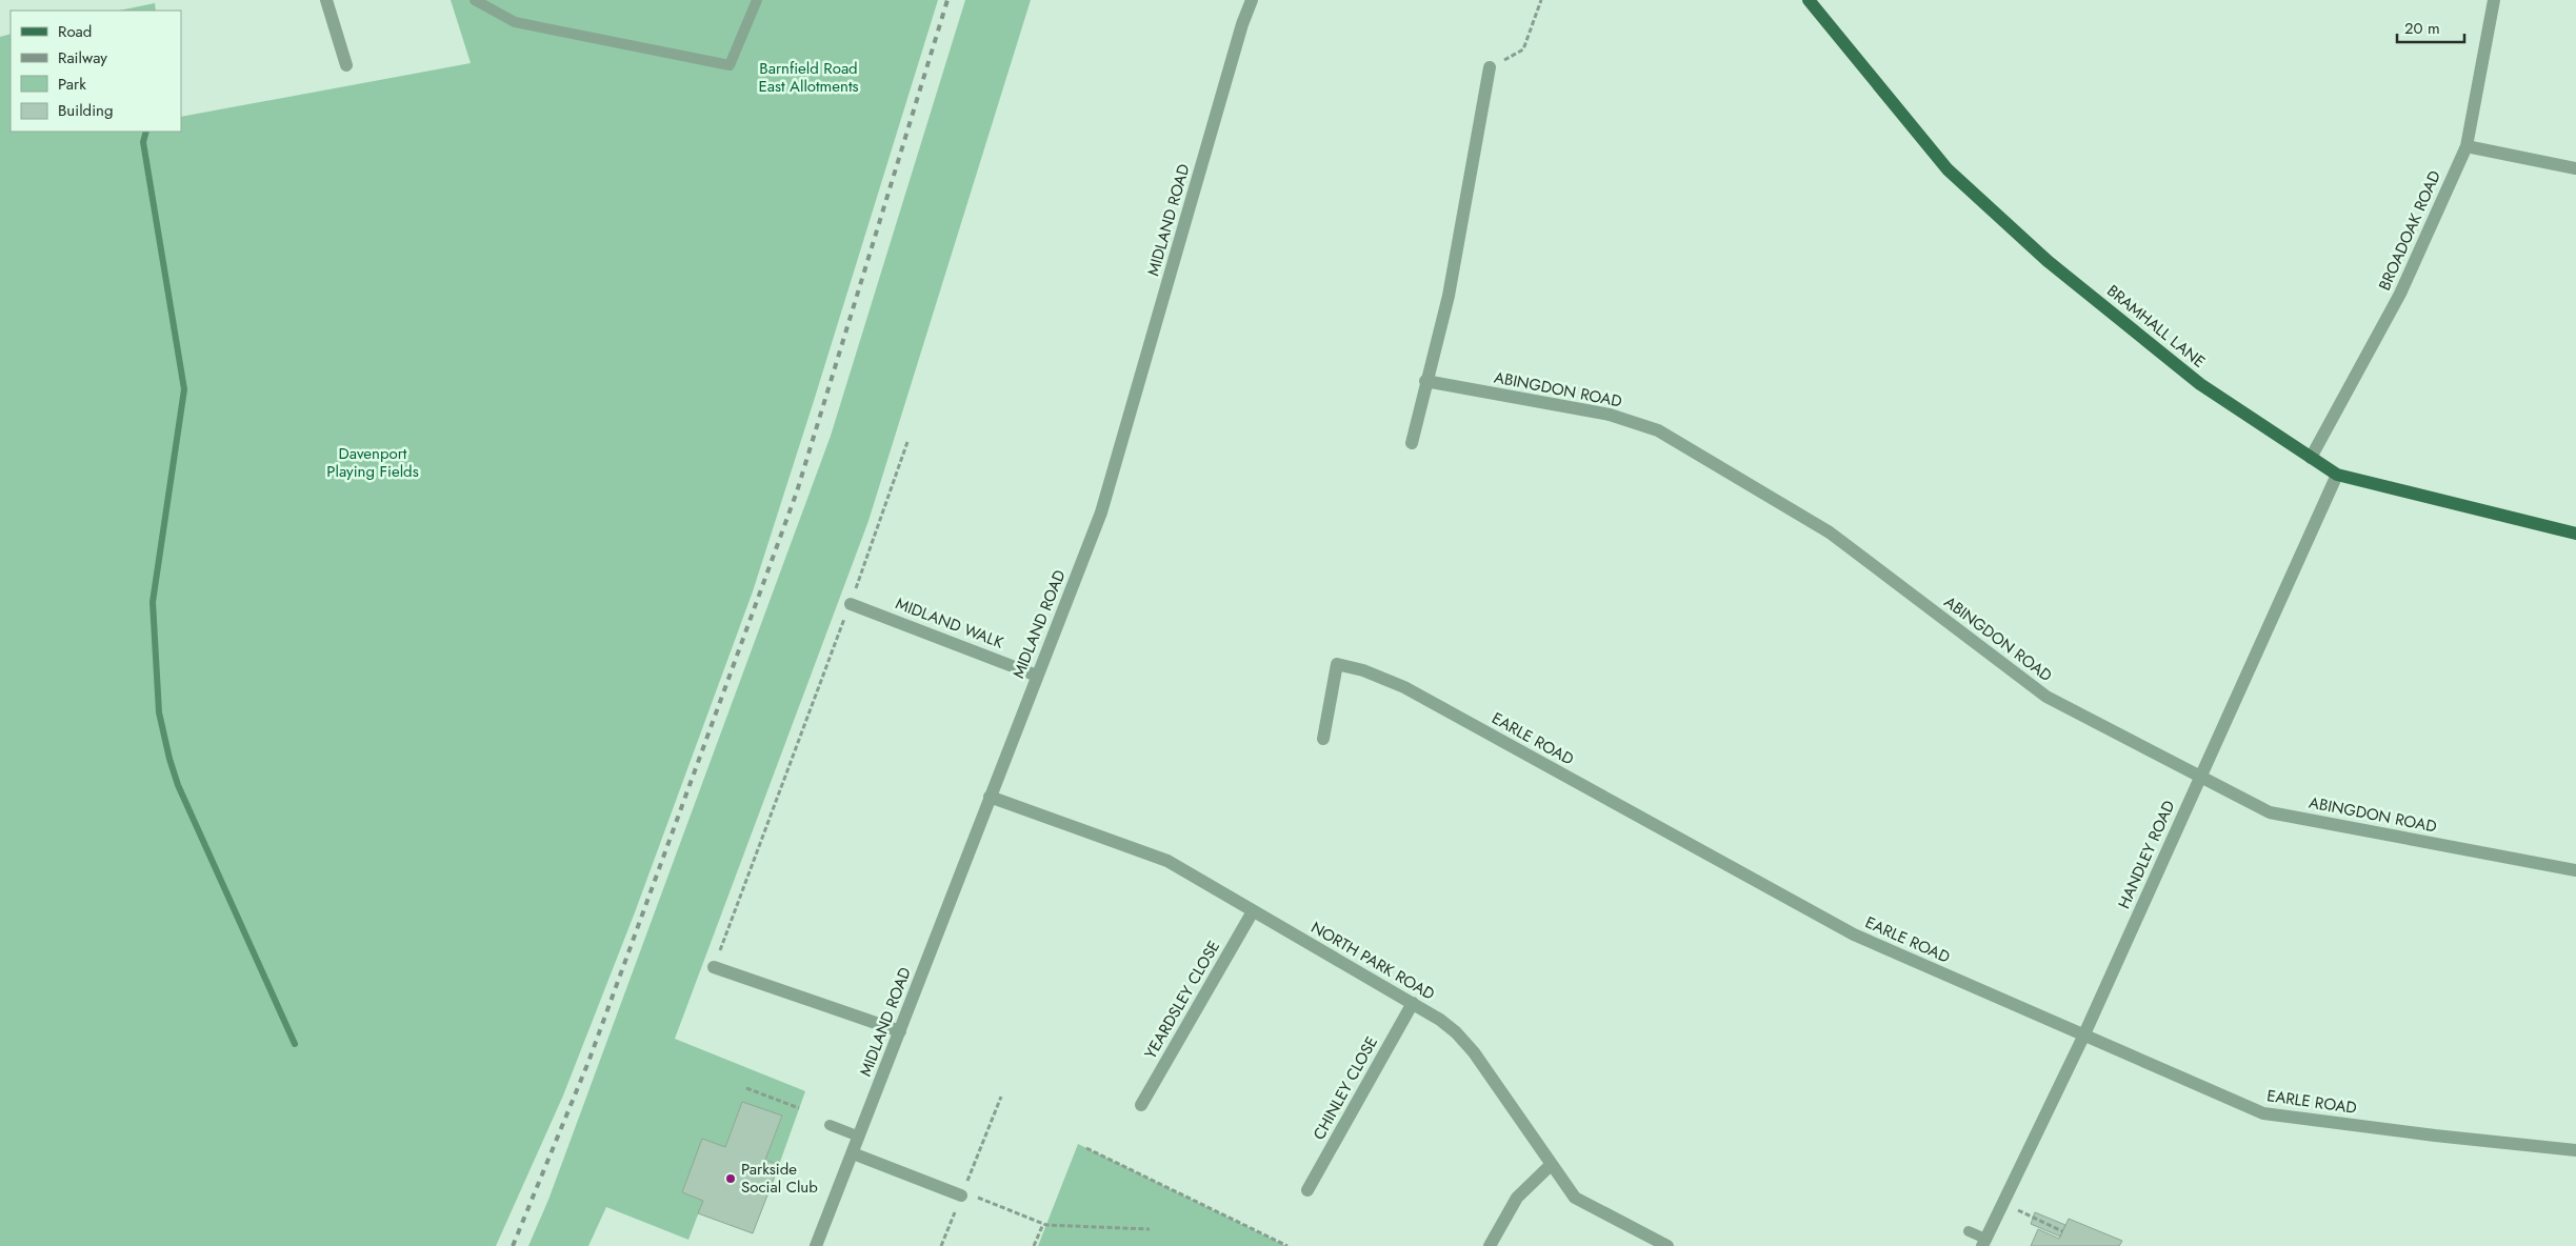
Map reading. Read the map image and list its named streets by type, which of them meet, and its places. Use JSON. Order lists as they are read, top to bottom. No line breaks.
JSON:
{"streets":{"main road":["BRAMHALL LANE"],"street":["MIDLAND ROAD","BROADOAK ROAD","ABINGDON ROAD","MIDLAND WALK","EARLE ROAD","HANDLEY ROAD","NORTH PARK ROAD","YEARDSLEY CLOSE","CHINLEY CLOSE"]},"crossings":[["MIDLAND ROAD","MIDLAND WALK"],["MIDLAND ROAD","NORTH PARK ROAD"],["BROADOAK ROAD","BRAMHALL LANE"],["BRAMHALL LANE","HANDLEY ROAD"],["ABINGDON ROAD","HANDLEY ROAD"],["EARLE ROAD","HANDLEY ROAD"],["NORTH PARK ROAD","YEARDSLEY CLOSE"],["NORTH PARK ROAD","CHINLEY CLOSE"]],"parks":["Barnfield Road East Allotments","Davenport Playing Fields"],"places":["Parkside Social Club"],"legend":["Road","Railway","Park","Building"],"scale_bar":"20 m"}
